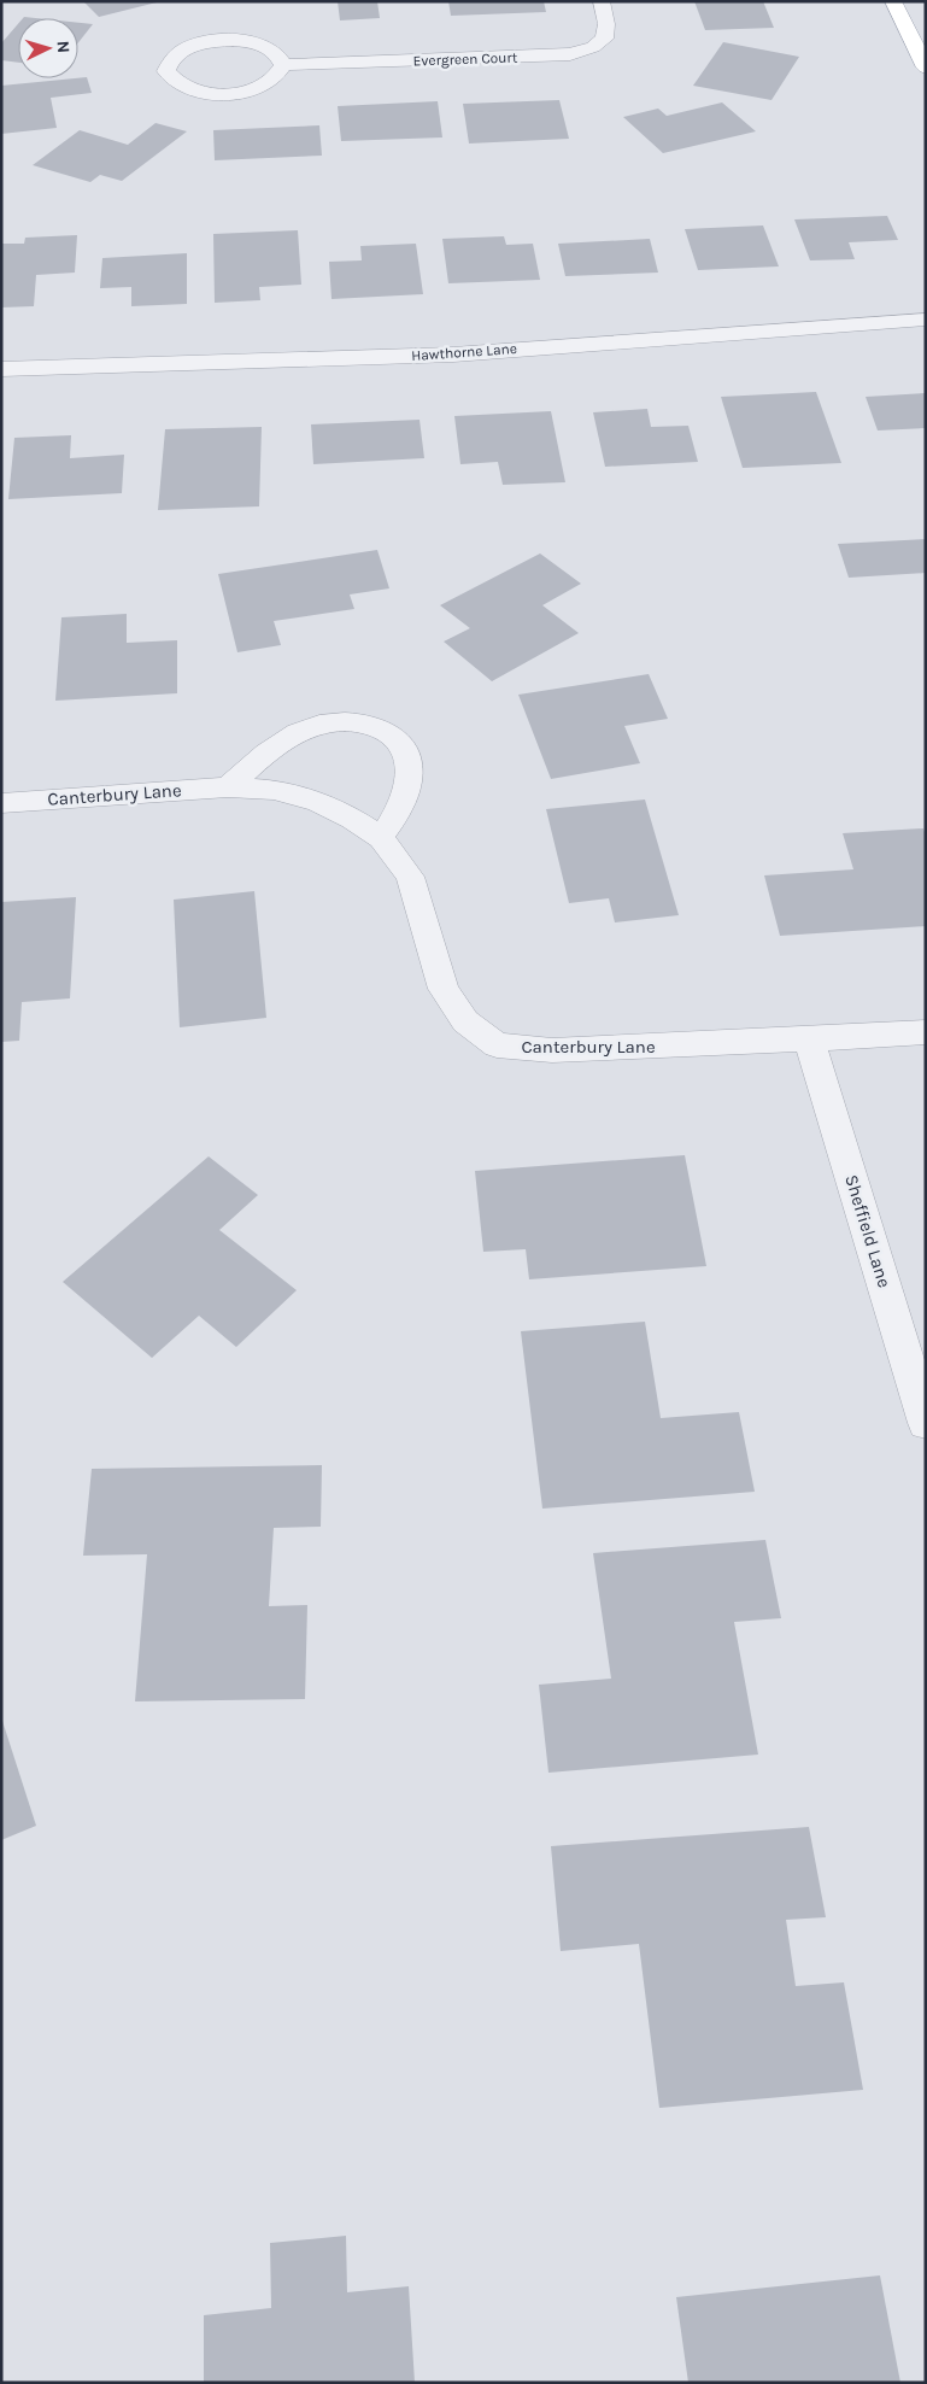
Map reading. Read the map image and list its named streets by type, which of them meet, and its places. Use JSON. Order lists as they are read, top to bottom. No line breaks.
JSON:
{"streets":{"street":["Evergreen Court","Hawthorne Lane","Canterbury Lane","Sheffield Lane"]},"crossings":[["Canterbury Lane","Sheffield Lane"]],"north":"right"}
